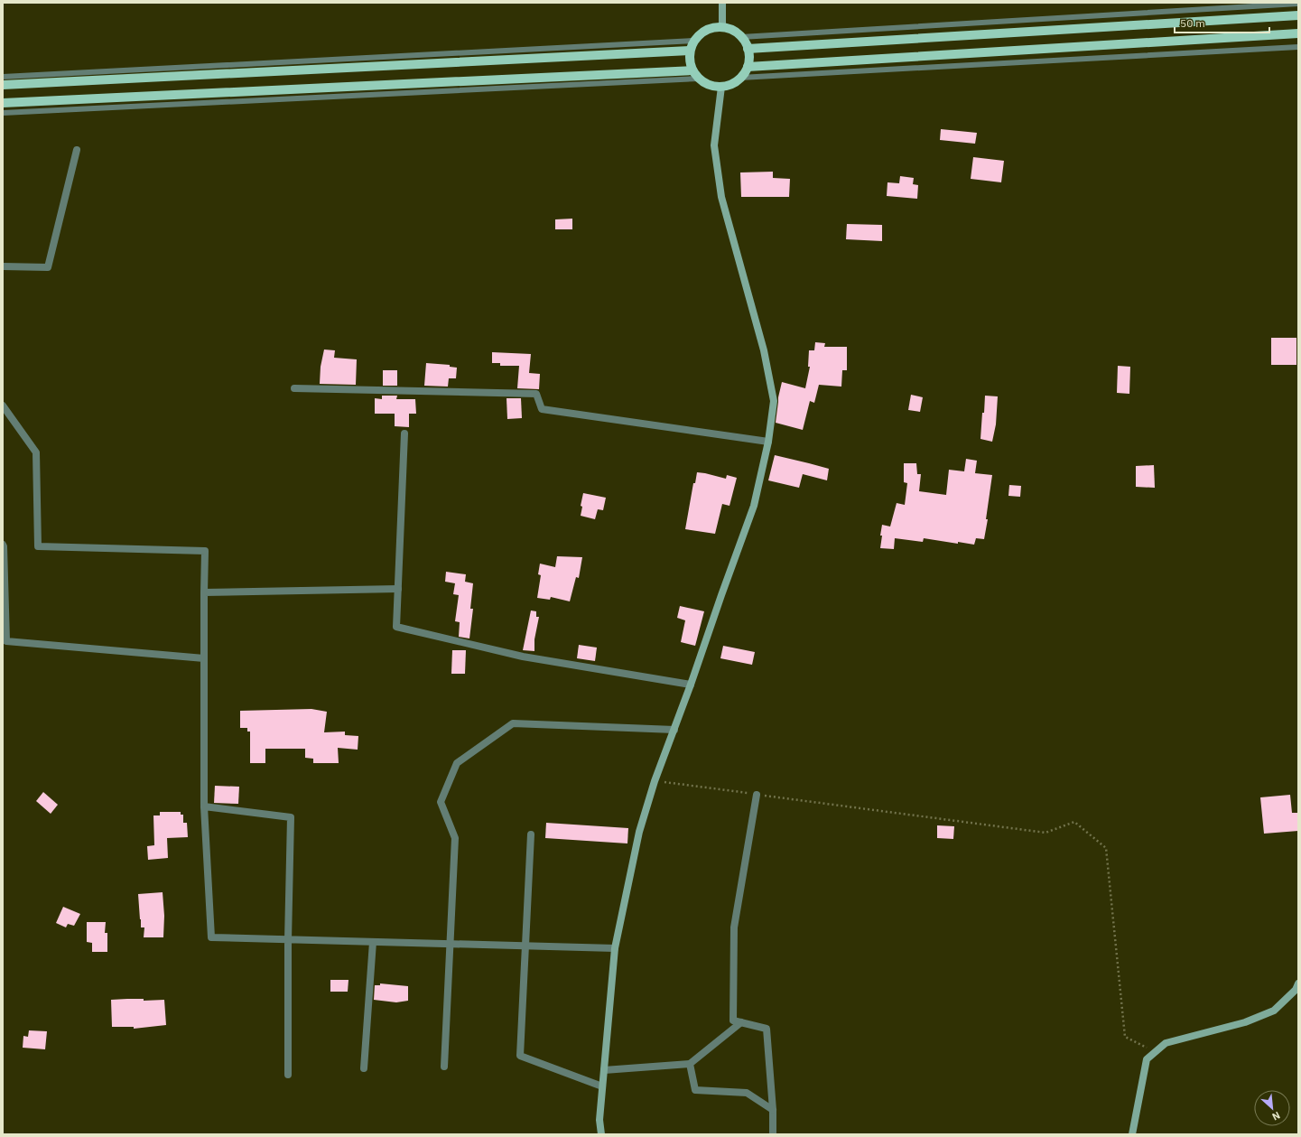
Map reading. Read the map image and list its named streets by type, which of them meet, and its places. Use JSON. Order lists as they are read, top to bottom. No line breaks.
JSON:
{"scale_bar":"50 m","north":"bottom right"}
